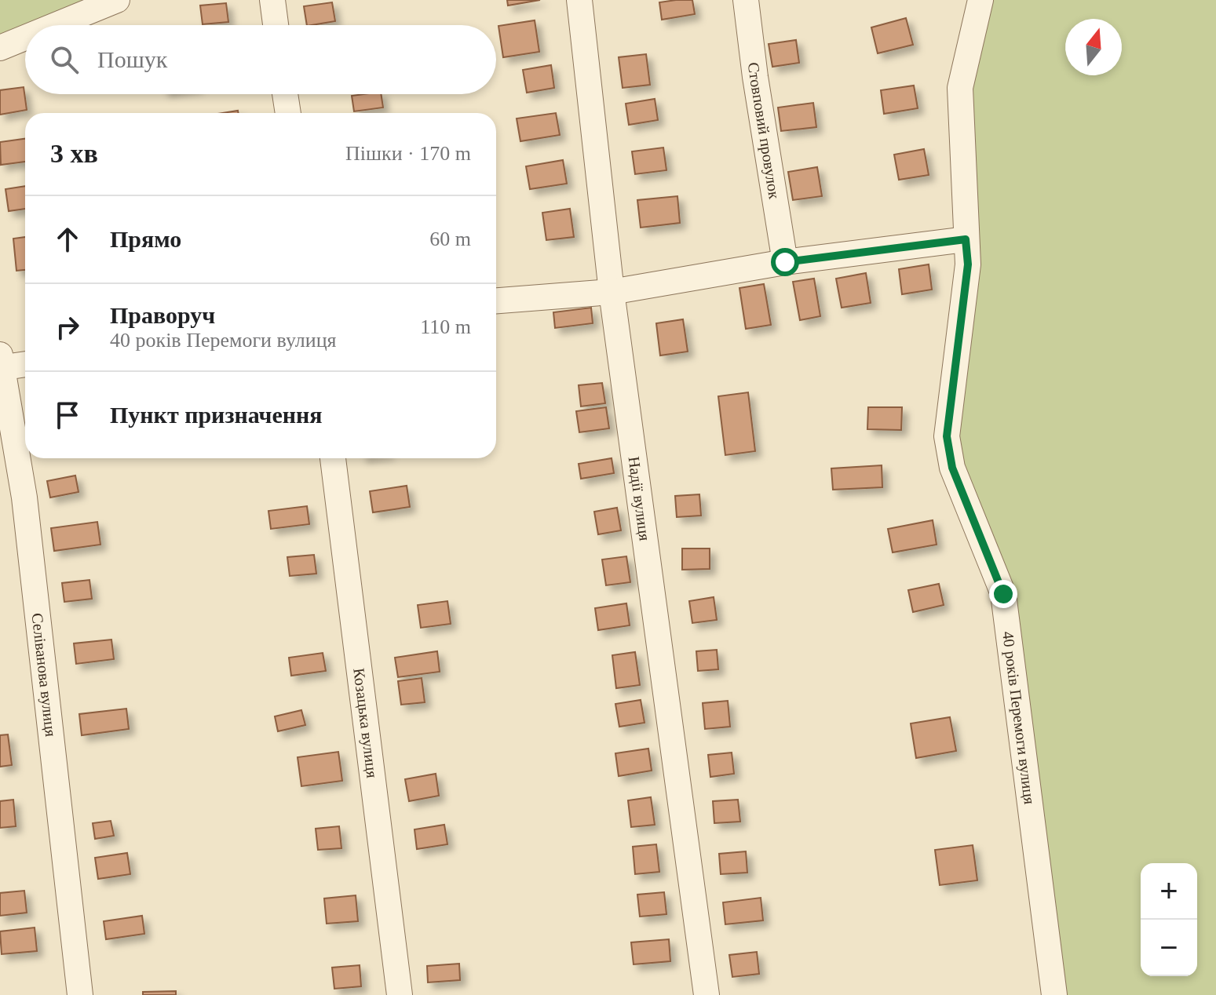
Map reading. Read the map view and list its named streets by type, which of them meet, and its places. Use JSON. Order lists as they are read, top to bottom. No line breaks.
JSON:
{"streets":{"street":["Стовповий провулок","Надії вулиця","Селіванова вулиця","40 років Перемоги вулиця","Козацька вулиця"]},"north":"top","page":{"search":"Пошук","heading":["3 хв","Пішки · 170 m"],"list":[["Прямо","60 m"],["Праворуч","40 років Перемоги вулиця","110 m"],"Пункт призначення"],"map_buttons":["+","−"]}}
